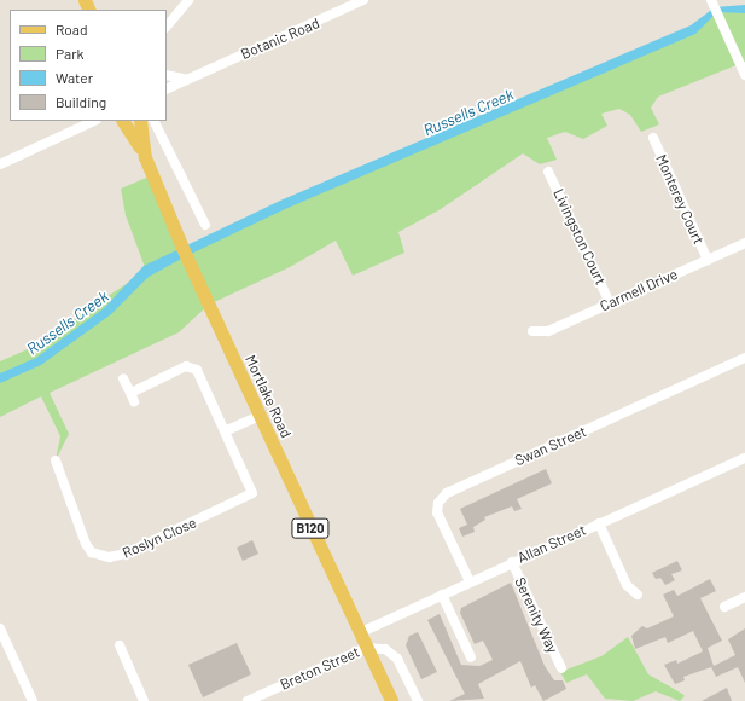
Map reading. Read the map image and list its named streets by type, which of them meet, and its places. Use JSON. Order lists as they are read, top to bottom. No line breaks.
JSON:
{"streets":{"main road":["Mortlake Road","B120"],"street":["Botanic Road","Monterey Court","Livingston Court","Carmell Drive","Swan Street","Roslyn Close","Allan Street","Serenity Way","Breton Street"]},"crossings":[["Monterey Court","Carmell Drive"],["Livingston Court","Carmell Drive"],["Mortlake Road","Allan Street"],["Mortlake Road","Breton Street"],["Swan Street","Allan Street"],["Allan Street","Serenity Way"]],"water":["Russells Creek"],"legend":["Road","Park","Water","Building"]}
